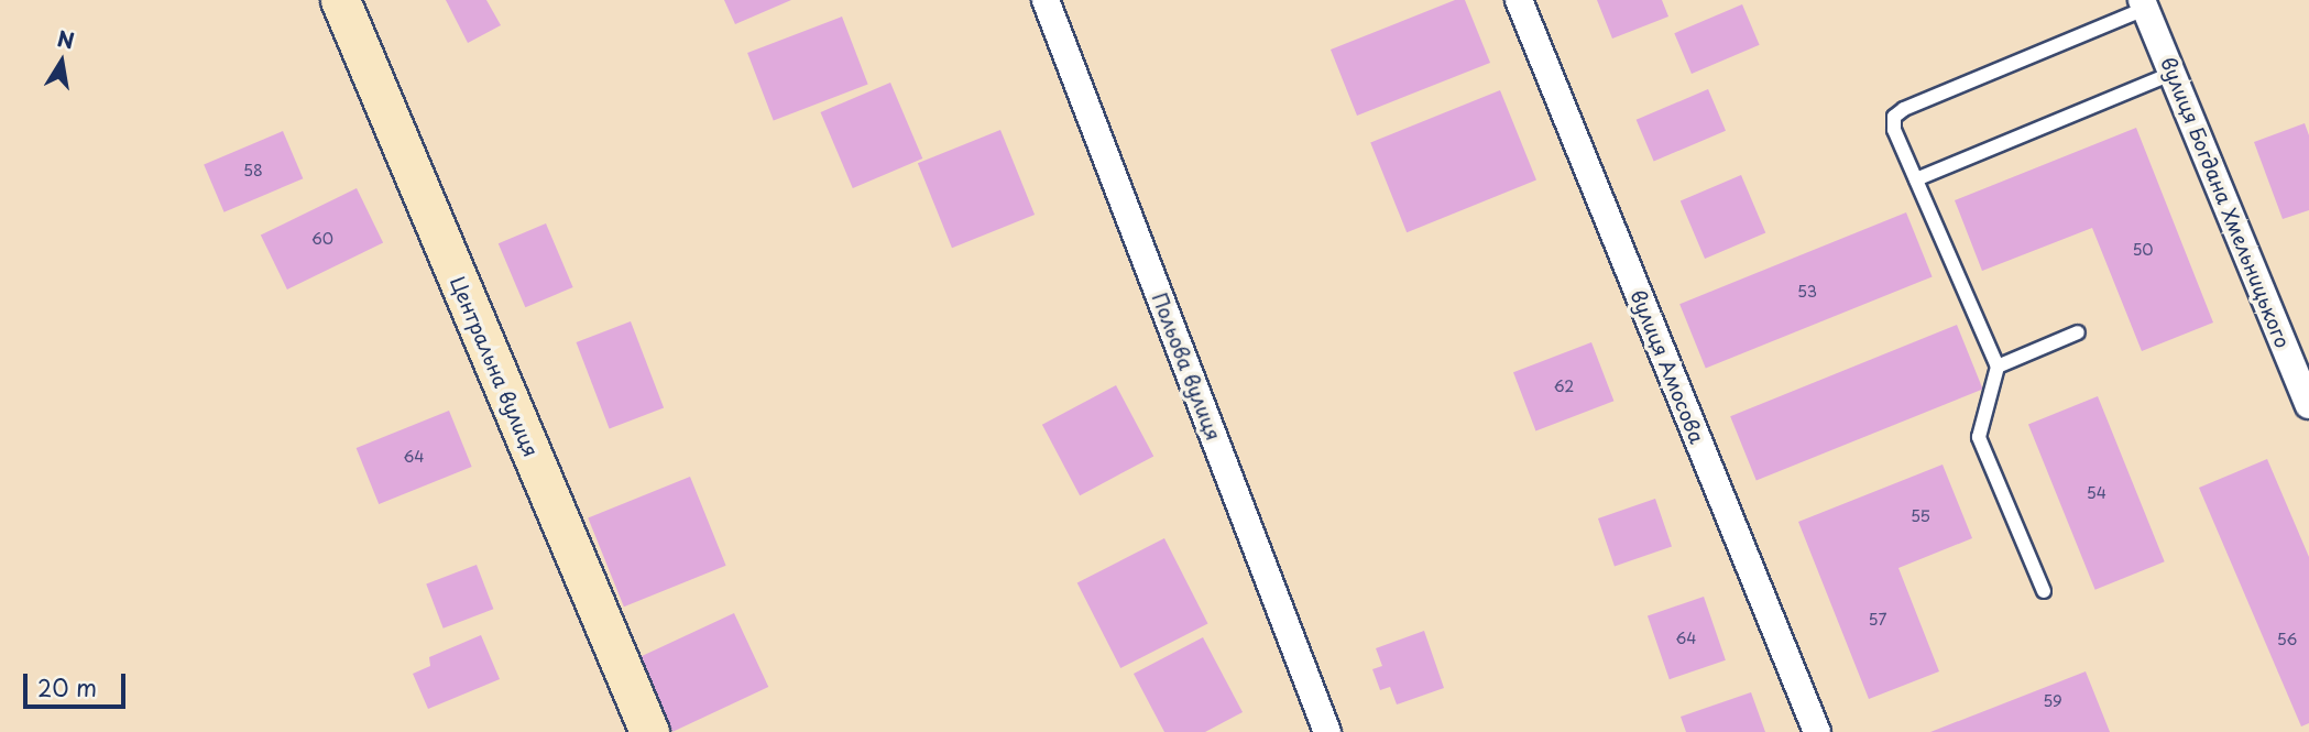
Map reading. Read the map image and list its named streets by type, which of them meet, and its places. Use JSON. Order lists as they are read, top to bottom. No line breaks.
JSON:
{"streets":{"main road":["Центральна вулиця"],"street":["вулиця Богдана Хмельницького","Польова вулиця","вулиця Амосова"]},"house_numbers":["58","60","50","53","62","64","54","55","57","64","56","59"],"scale_bar":"20 m","north":"top"}
